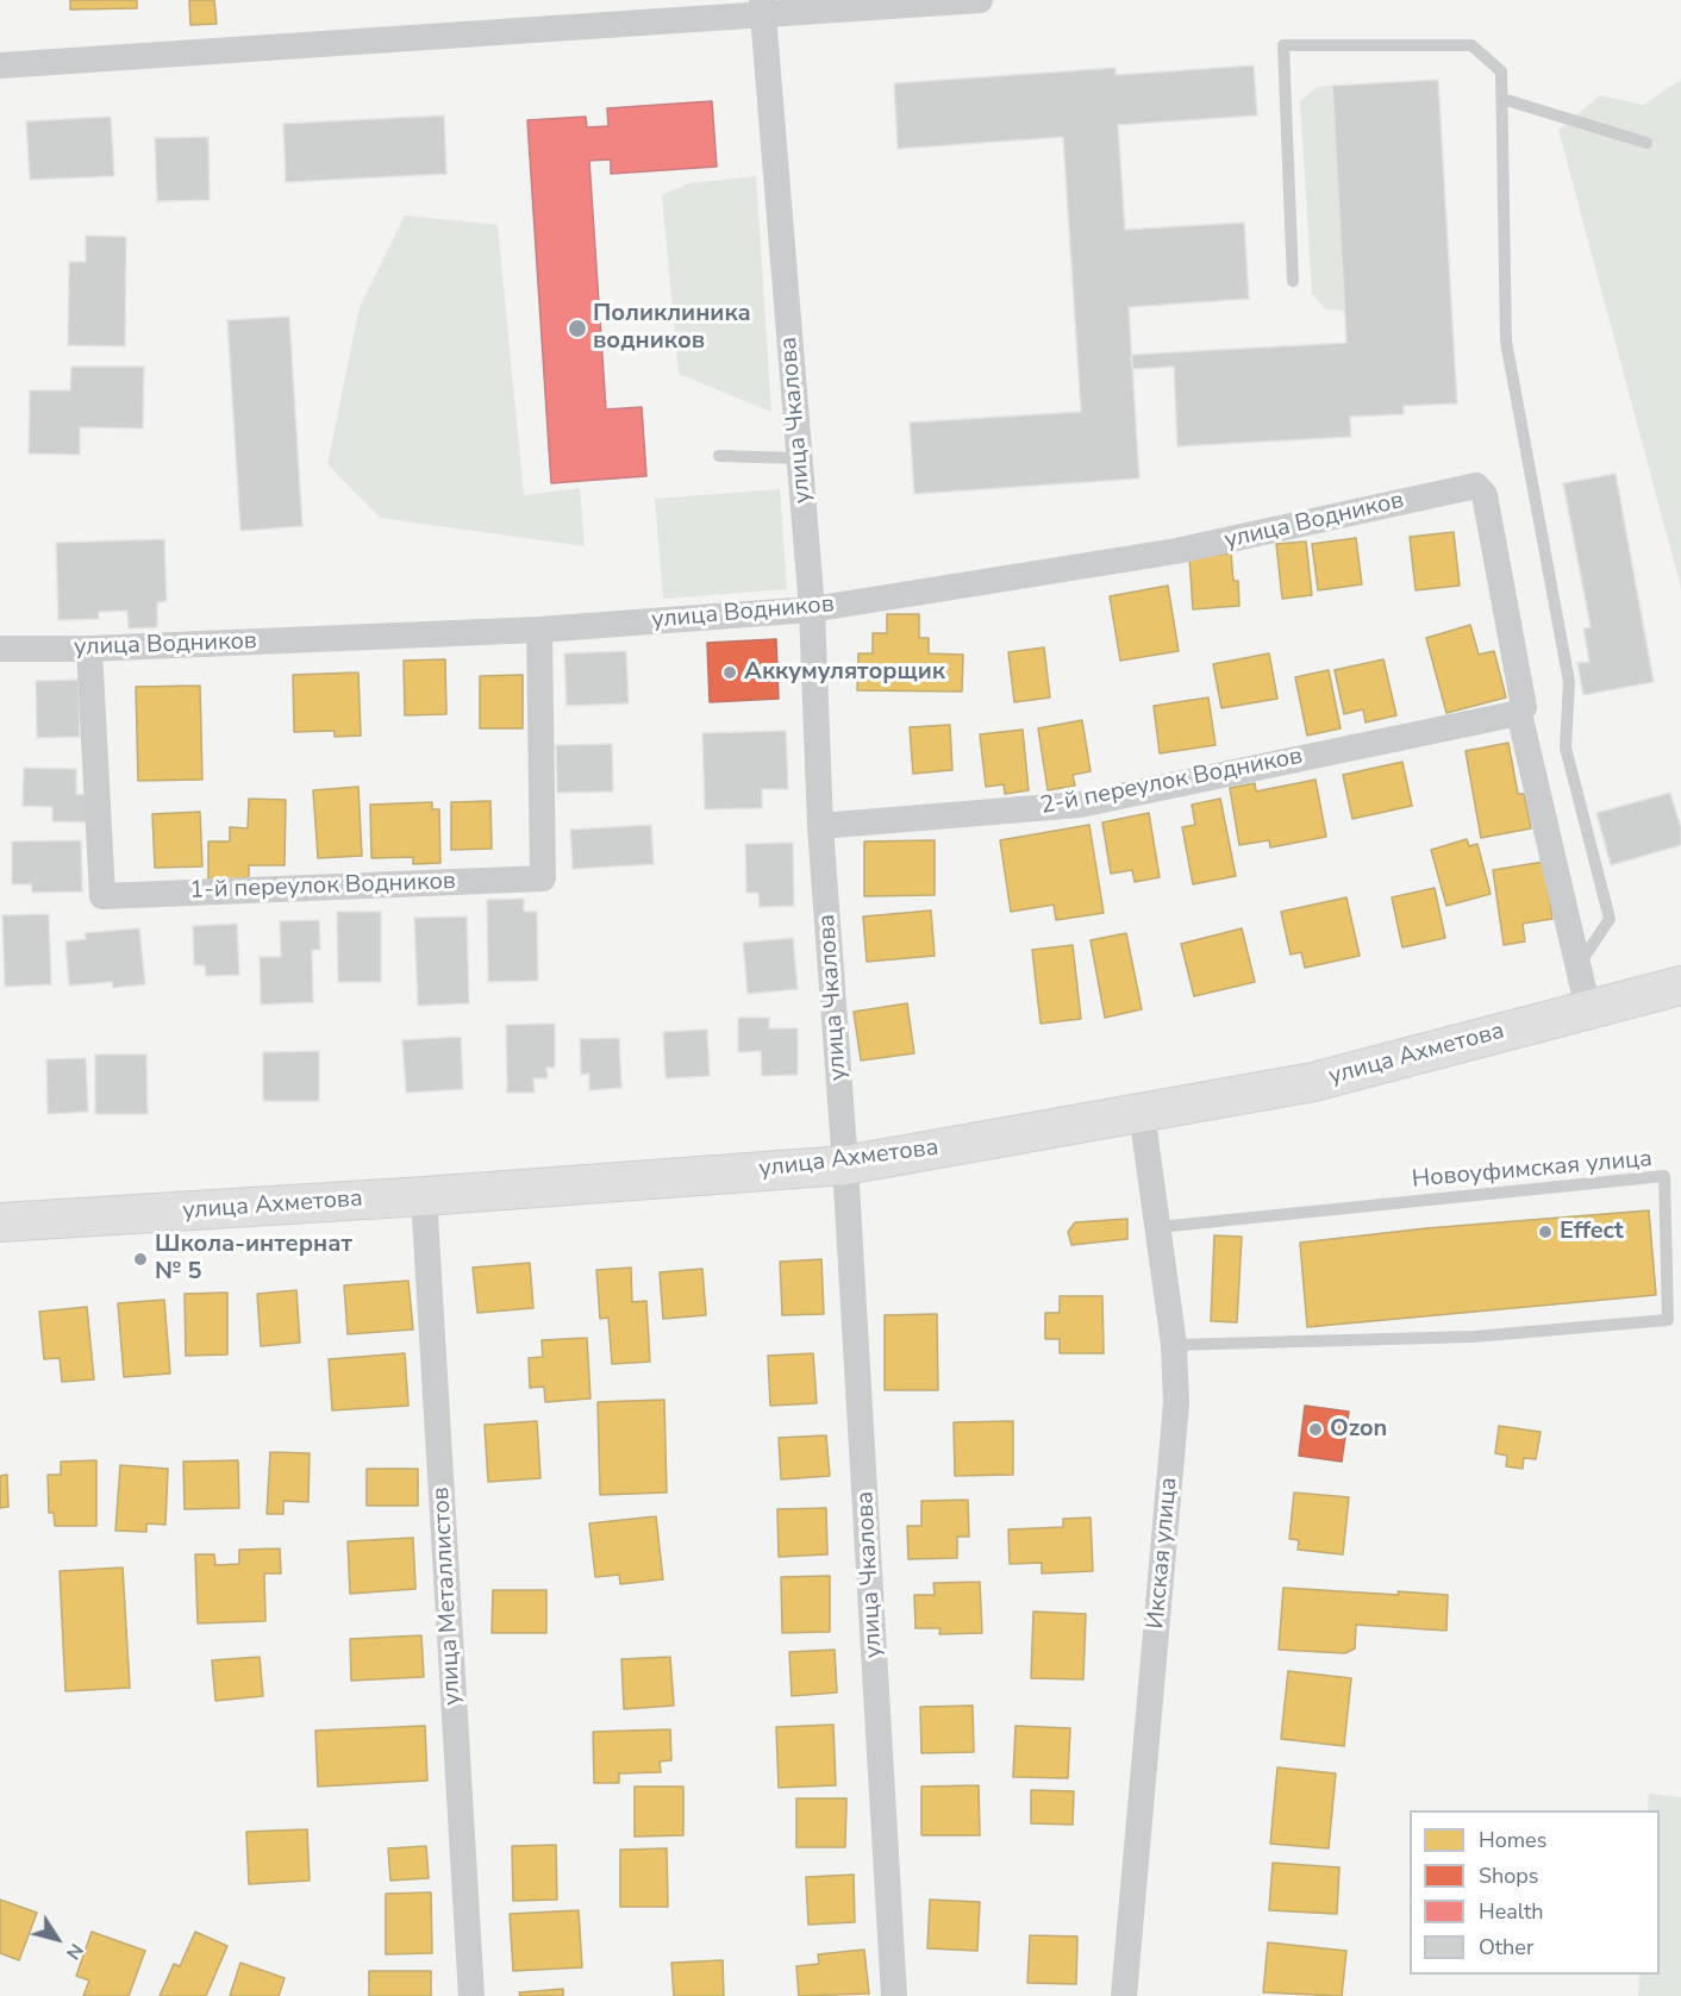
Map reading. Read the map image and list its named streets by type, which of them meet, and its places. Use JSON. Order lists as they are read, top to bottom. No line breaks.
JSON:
{"streets":{"main road":["улица Ахметова"],"street":["улица Чкалова","улица Водников","2-й переулок Водников","1-й переулок Водников","Икская улица","улица Металлистов"],"lane":["Новоуфимская улица"]},"crossings":[["улица Чкалова","улица Водников"],["улица Чкалова","2-й переулок Водников"],["улица Чкалова","улица Ахметова"],["улица Водников","2-й переулок Водников"],["улица Водников","1-й переулок Водников"],["улица Ахметова","Икская улица"],["улица Ахметова","улица Металлистов"],["Новоуфимская улица","Икская улица"]],"places":["Поликлиника водников","Аккумуляторщик","Effect","Школа-интернат № 5","Ozon"],"legend":["Homes","Shops","Health","Other"],"north":"bottom right"}
